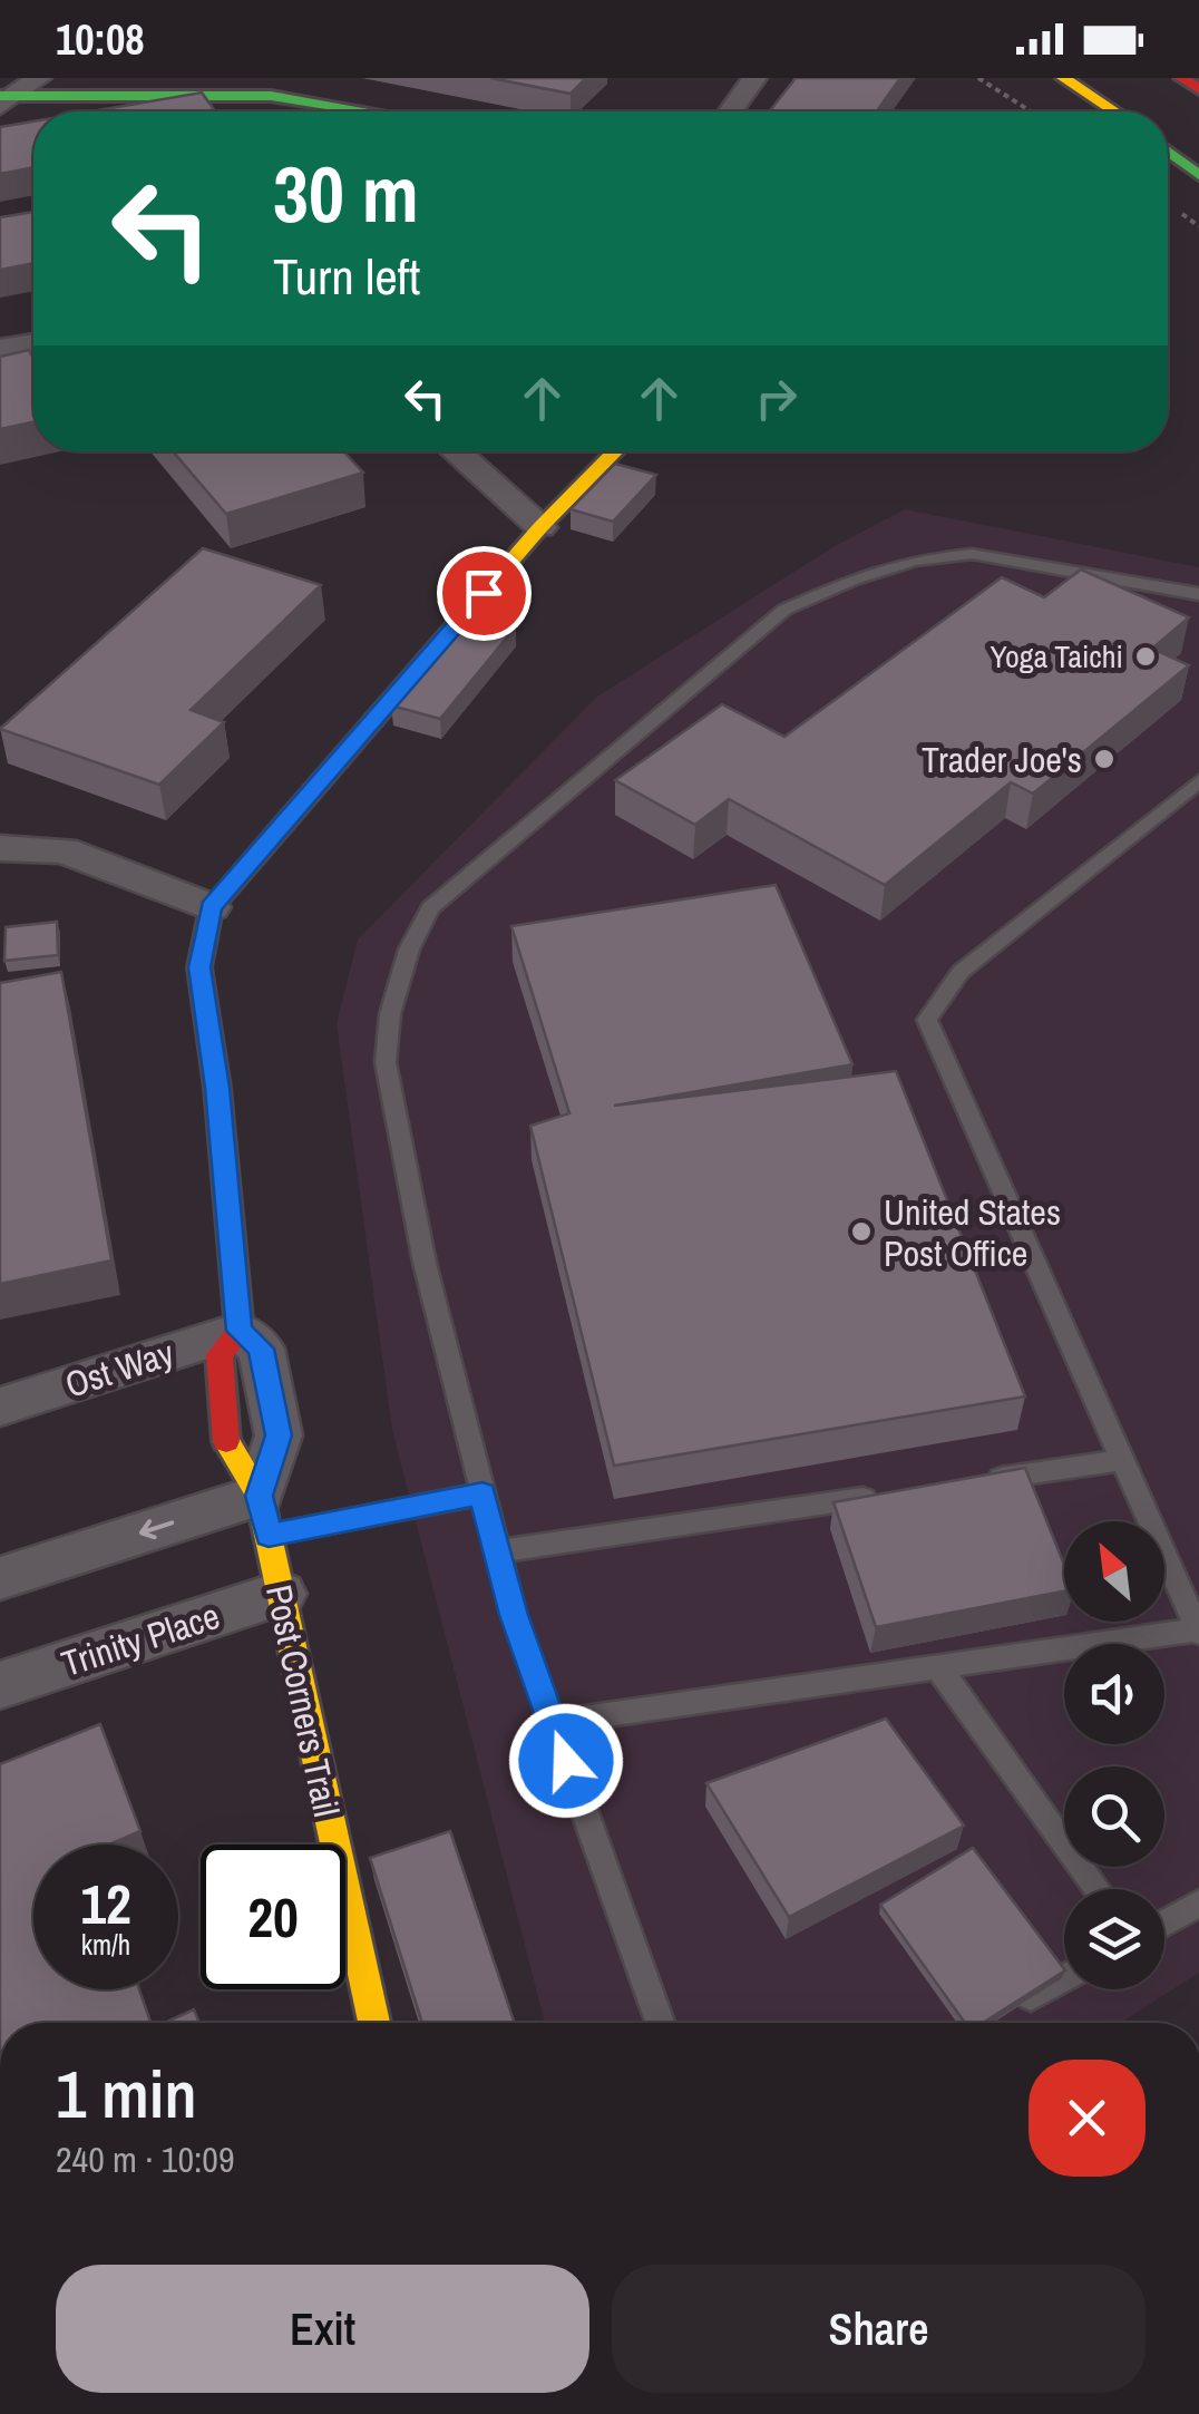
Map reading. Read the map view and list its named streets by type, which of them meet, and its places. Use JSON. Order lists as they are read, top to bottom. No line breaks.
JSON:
{"streets":{"main road":["Post Corners Trail"],"street":["Ost Way","Trinity Place"]},"crossings":[["Trinity Place","Post Corners Trail"]],"places":["Yoga Taichi","Trader Joe's","United States Post Office"],"north":"top left","page":{"status":"10:08","turn":["30 m","Turn left"],"speed":"12 km/h","limit":"20","heading":["1 min","240 m · 10:09"],"buttons":["Exit","Share"]}}
